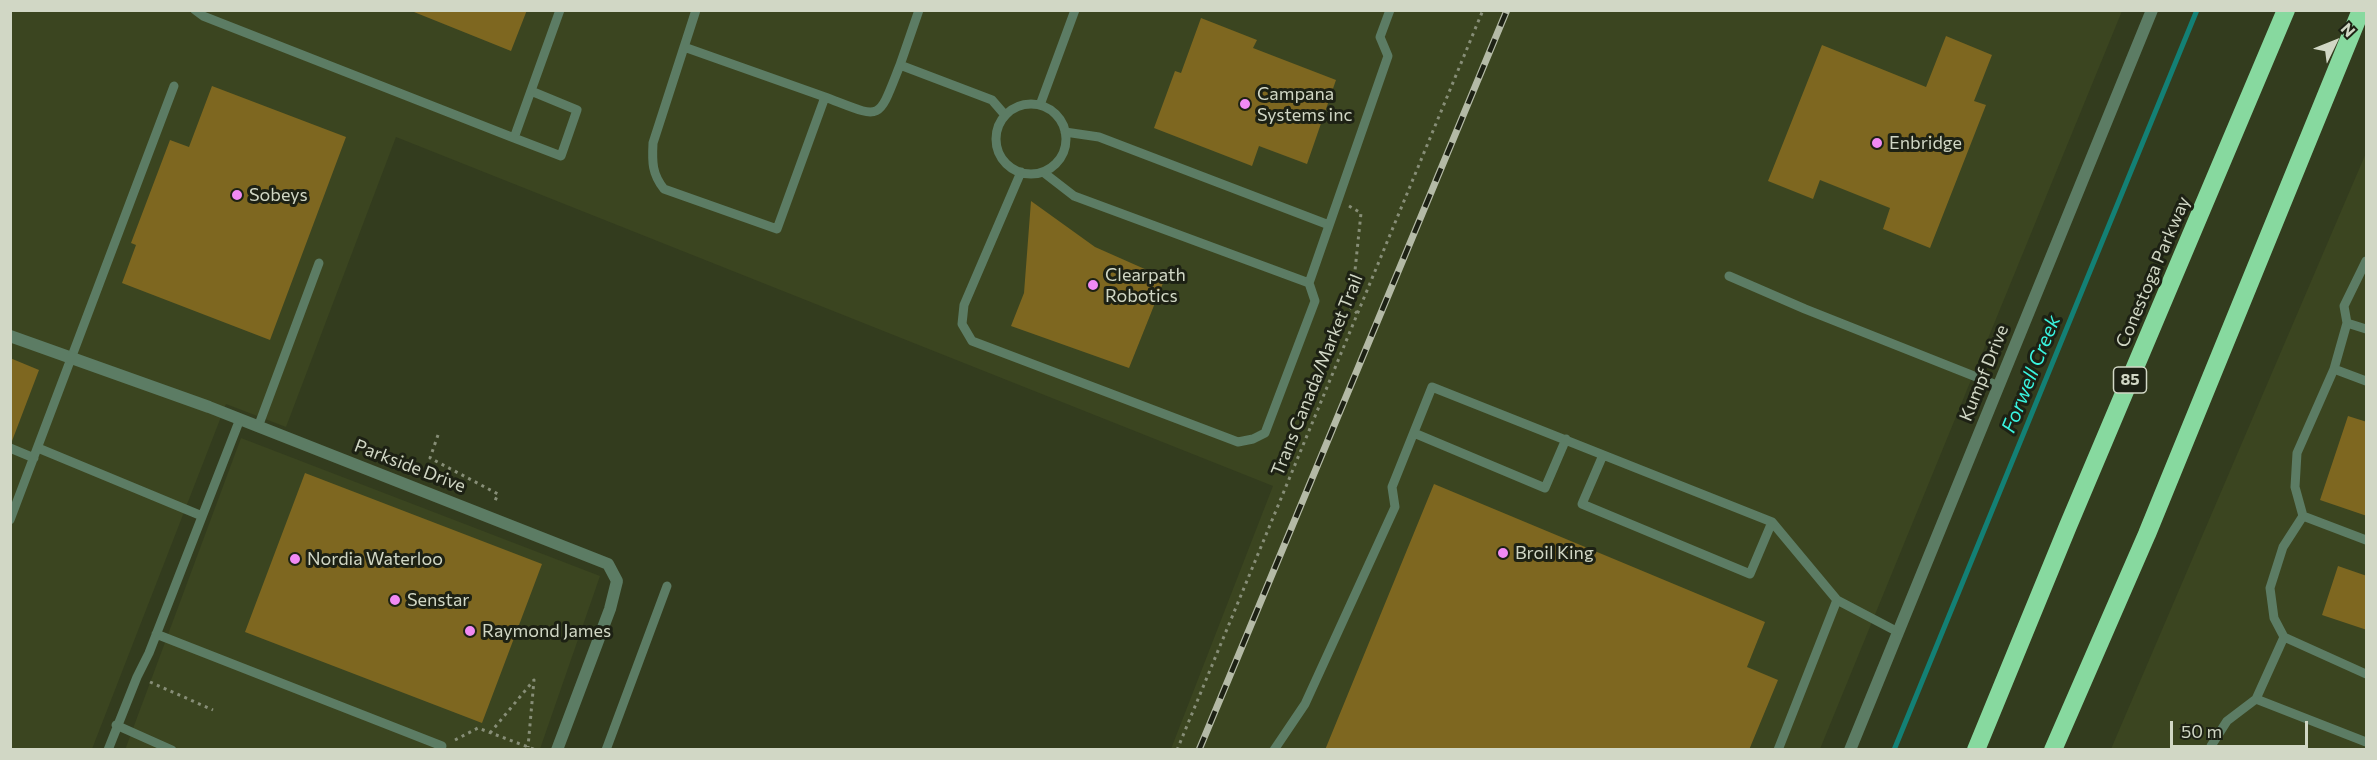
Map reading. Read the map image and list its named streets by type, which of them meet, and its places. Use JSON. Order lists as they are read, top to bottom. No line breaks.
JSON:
{"streets":{"highway":["Conestoga Parkway","85"],"street":["Kumpf Drive","Parkside Drive"],"path":["Trans Canada/Market Trail"]},"water":["Forwell Creek"],"places":["Campana Systems inc","Enbridge","Sobeys","Clearpath Robotics","Broil King","Nordia Waterloo","Senstar","Raymond James"],"scale_bar":"50 m","north":"top right"}
